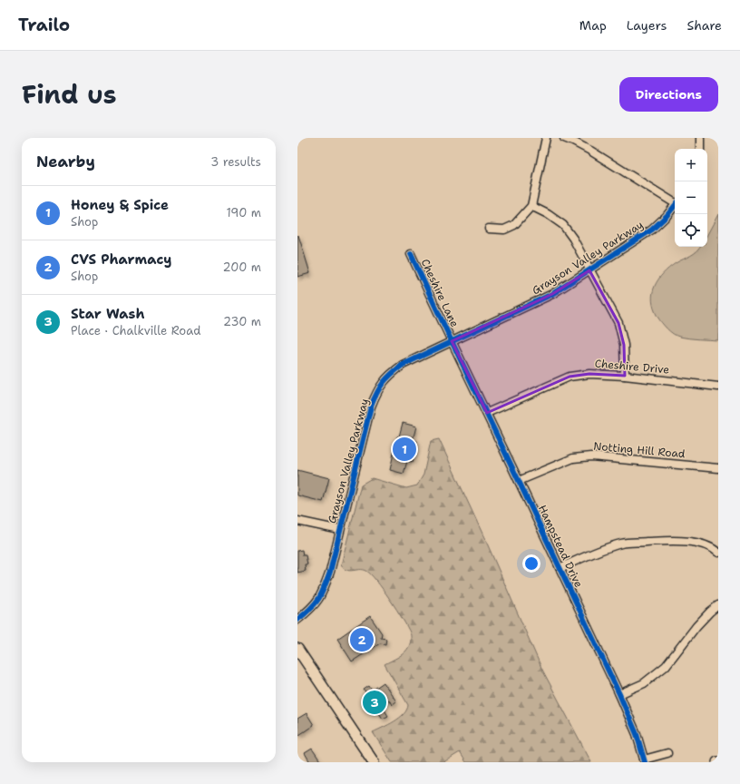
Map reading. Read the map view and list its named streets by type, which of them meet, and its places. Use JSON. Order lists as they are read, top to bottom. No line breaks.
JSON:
{"streets":{"street":["Grayson Valley Parkway","Cheshire Lane","Cheshire Drive","Notting Hill Road","Hampstead Drive"]},"crossings":[["Grayson Valley Parkway","Cheshire Lane"],["Grayson Valley Parkway","Hampstead Drive"],["Cheshire Lane","Hampstead Drive"],["Cheshire Drive","Hampstead Drive"],["Notting Hill Road","Hampstead Drive"]],"page":{"header":"Trailo","nav":["Map","Layers","Share"],"title":"Find us","buttons":"Directions","heading":["Nearby","3 results"],"map_buttons":["+","−"],"list":[{"mark":"1","name":"Honey & Spice","note":"Shop","value":"190 m"},{"mark":"2","name":"CVS Pharmacy","note":"Shop","value":"200 m"},{"mark":"3","name":"Star Wash","note":"Place · Chalkville Road","value":"230 m"}],"pins":["1","2","3"]}}
